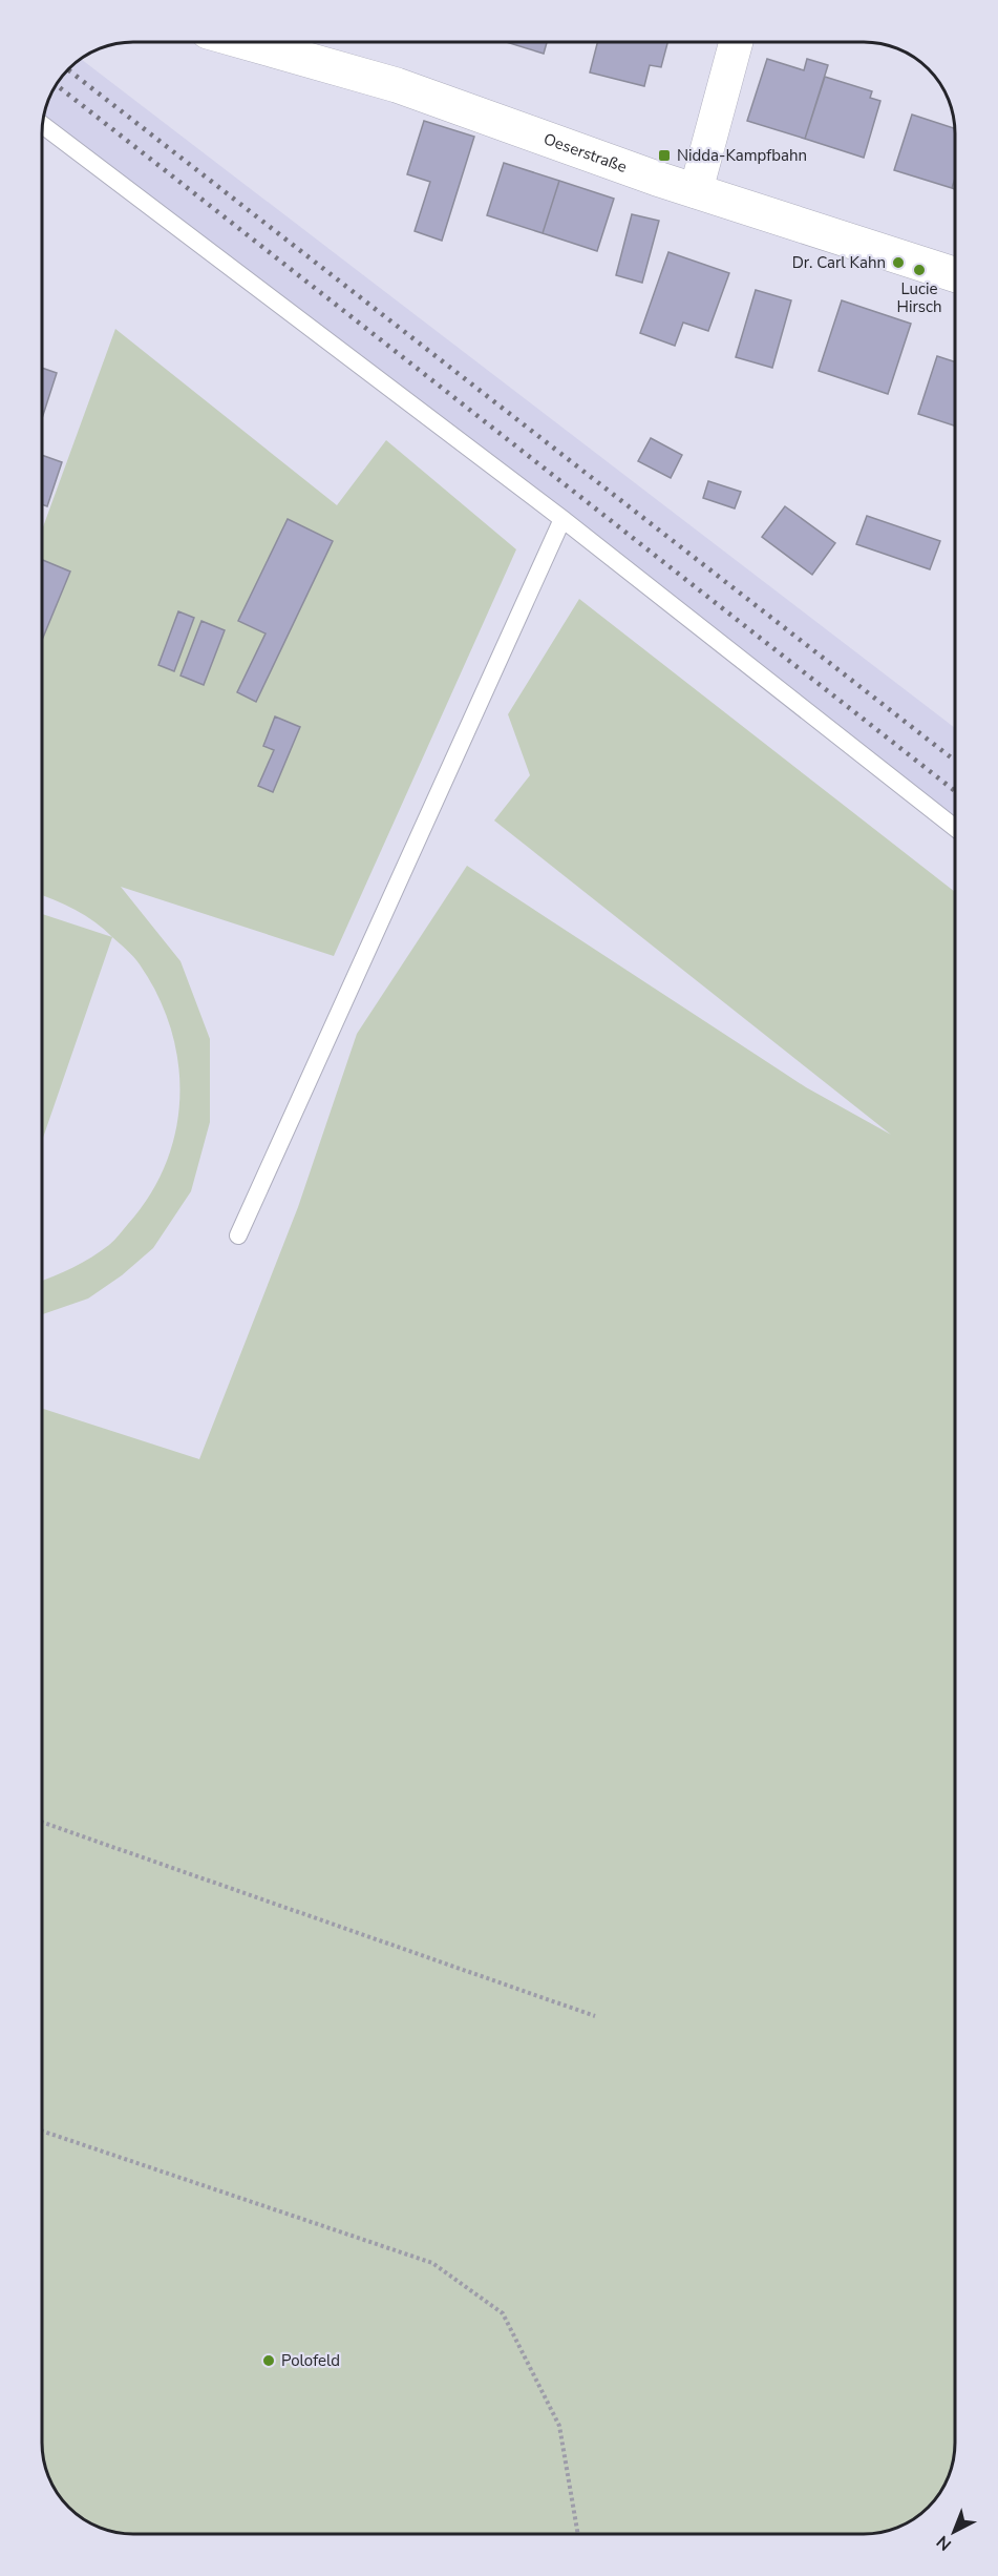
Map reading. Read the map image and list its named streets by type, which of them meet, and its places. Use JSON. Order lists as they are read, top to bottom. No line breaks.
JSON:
{"streets":{"street":["Oeserstraße"]},"places":{"transit":["Nidda-Kampfbahn"],"other":["Dr. Carl Kahn","Lucie Hirsch","Polofeld"]},"north":"bottom left"}
